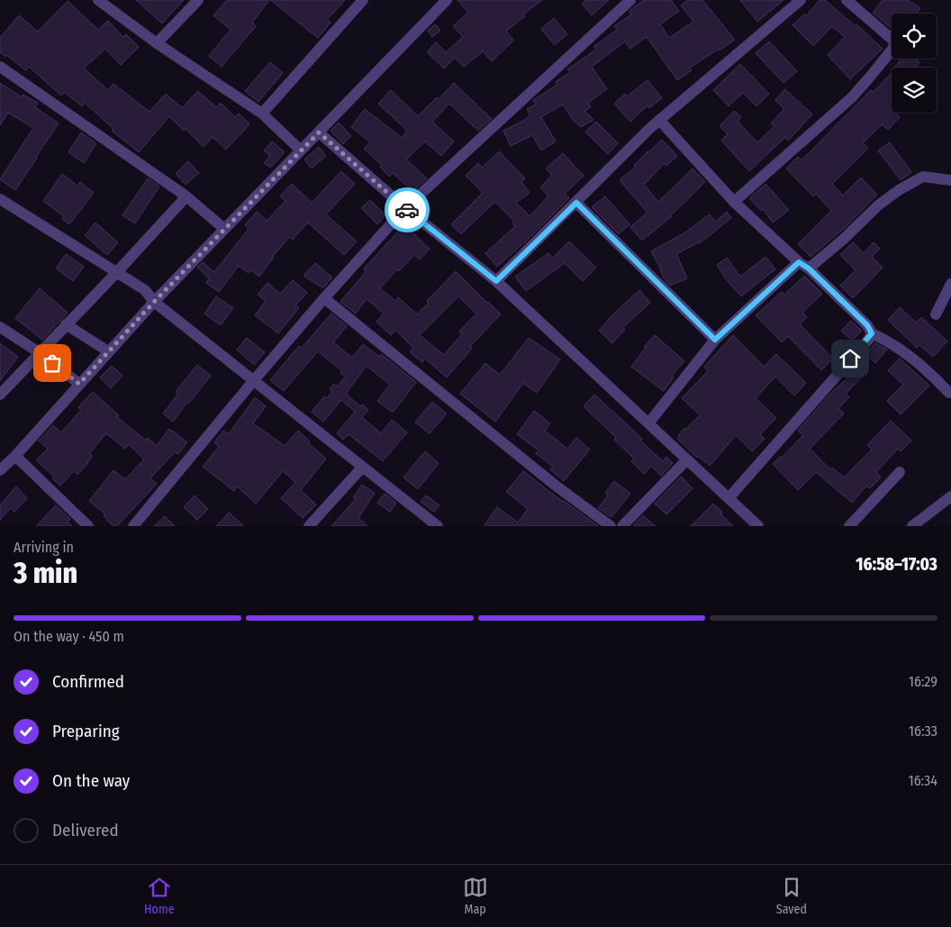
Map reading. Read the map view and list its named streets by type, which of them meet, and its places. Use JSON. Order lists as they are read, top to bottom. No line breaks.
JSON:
{"page":{"heading":["3 min","Arriving in","16:58–17:03"],"bar":"On the way · 450 m","list":[["Confirmed","16:29"],["Preparing","16:33"],["On the way","16:34"],"Delivered"],"tabs":["Home","Map","Saved"]}}
